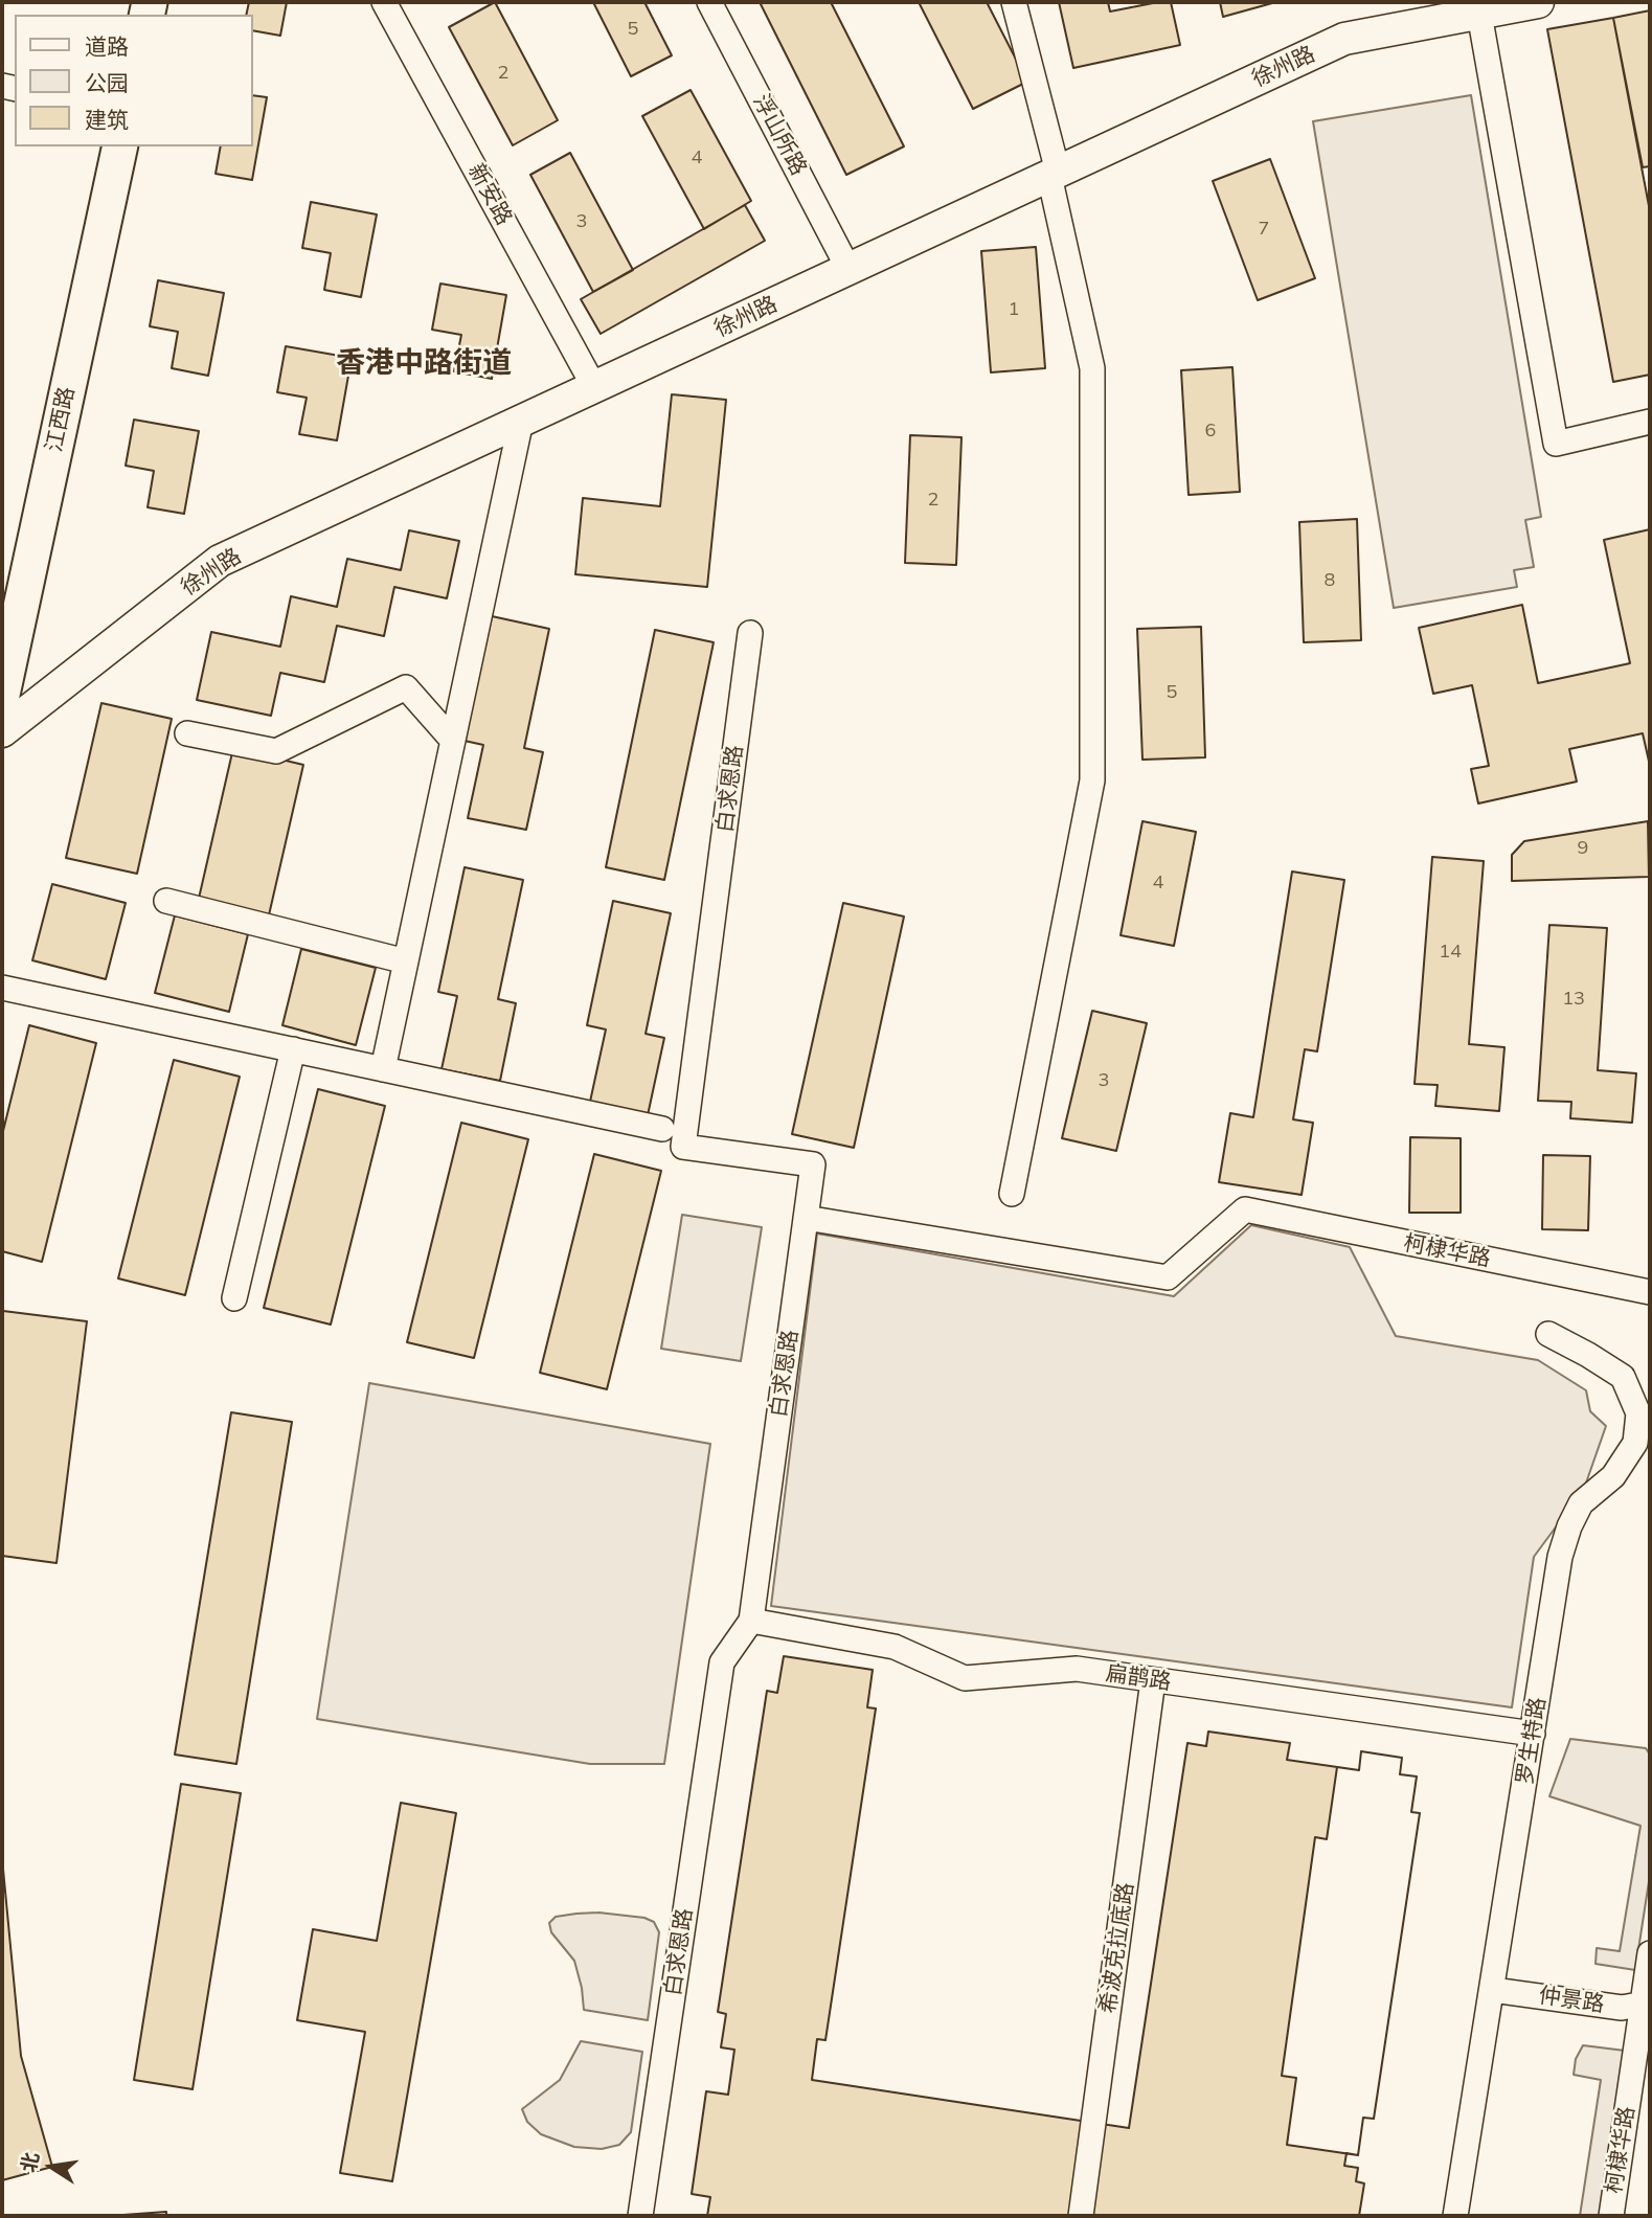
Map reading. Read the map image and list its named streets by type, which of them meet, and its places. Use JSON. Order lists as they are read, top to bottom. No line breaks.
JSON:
{"streets":{"main road":["江西路"],"street":["徐州路","浮山所路","新安路","白求恩路","柯棣华路","扁鹊路","罗生特路","希波克拉底路","仲景路"]},"crossings":[["徐州路","浮山所路"],["徐州路","新安路"],["白求恩路","柯棣华路"],["白求恩路","扁鹊路"],["柯棣华路","仲景路"],["扁鹊路","罗生特路"],["扁鹊路","希波克拉底路"],["罗生特路","仲景路"]],"districts":["香港中路街道"],"house_numbers":["5","2","4","3","7","1","6","2","8","5","9","4","14","13","3"],"legend":["道路","公园","建筑"],"north":"left"}
